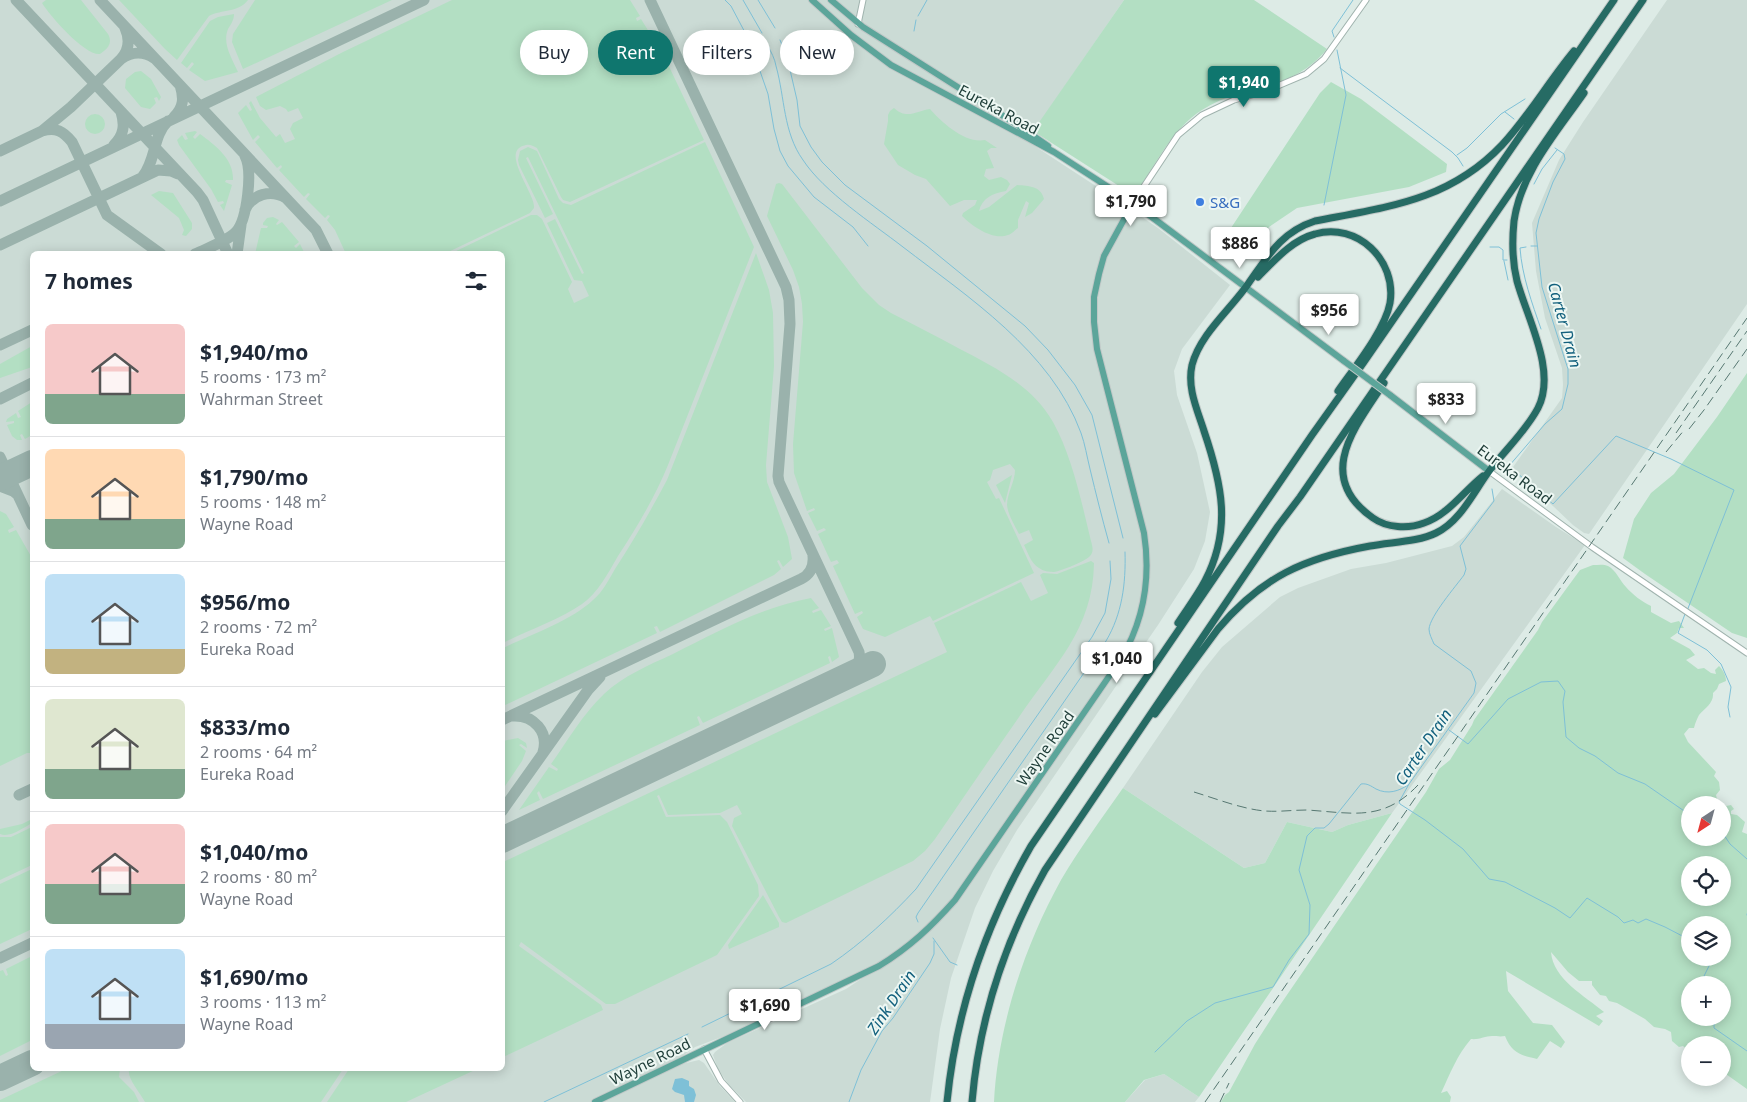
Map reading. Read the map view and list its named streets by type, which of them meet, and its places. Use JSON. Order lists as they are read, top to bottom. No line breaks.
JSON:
{"streets":{"main road":["Eureka Road","Wayne Road"]},"crossings":[["Eureka Road","Wayne Road"]],"water":["Carter Drain","Zink Drain"],"places":["S&G"],"north":"bottom left","page":{"chip":["Buy","Rent","Filters","New"],"price":["$1,940","$1,790","$886","$956","$833","$1,040","$1,690"],"heading":"7 homes","list":[{"name":"$1,940/mo","note":"5 rooms · 173 m² · Wahrman Street"},{"name":"$1,790/mo","note":"5 rooms · 148 m² · Wayne Road"},{"name":"$956/mo","note":"2 rooms · 72 m² · Eureka Road"},{"name":"$833/mo","note":"2 rooms · 64 m² · Eureka Road"},{"name":"$1,040/mo","note":"2 rooms · 80 m² · Wayne Road"},{"name":"$1,690/mo","note":"3 rooms · 113 m² · Wayne Road"}],"map_buttons":["+","−"]}}
